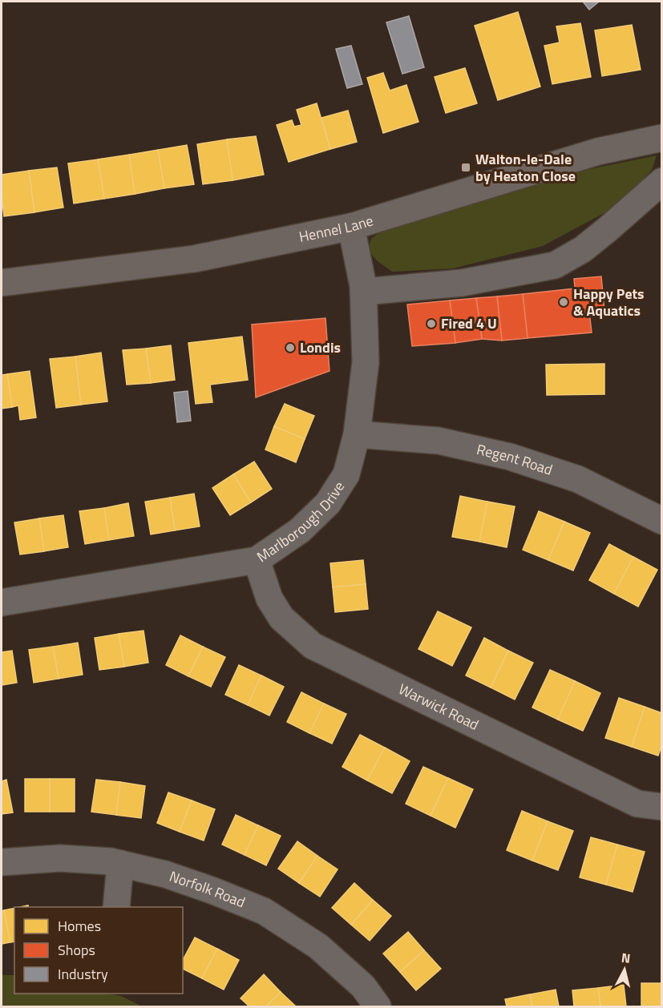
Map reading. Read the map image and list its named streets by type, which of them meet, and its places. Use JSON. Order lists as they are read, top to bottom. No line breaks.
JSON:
{"streets":{"main road":["Hennel Lane"],"street":["Regent Road","Marlborough Drive","Warwick Road","Norfolk Road"]},"crossings":[["Hennel Lane","Marlborough Drive"],["Regent Road","Marlborough Drive"],["Marlborough Drive","Warwick Road"]],"places":{"transit":["Walton-le-Dale by Heaton Close"],"other":["Happy Pets & Aquatics","Fired 4 U","Londis"]},"legend":["Homes","Shops","Industry"],"north":"top"}
